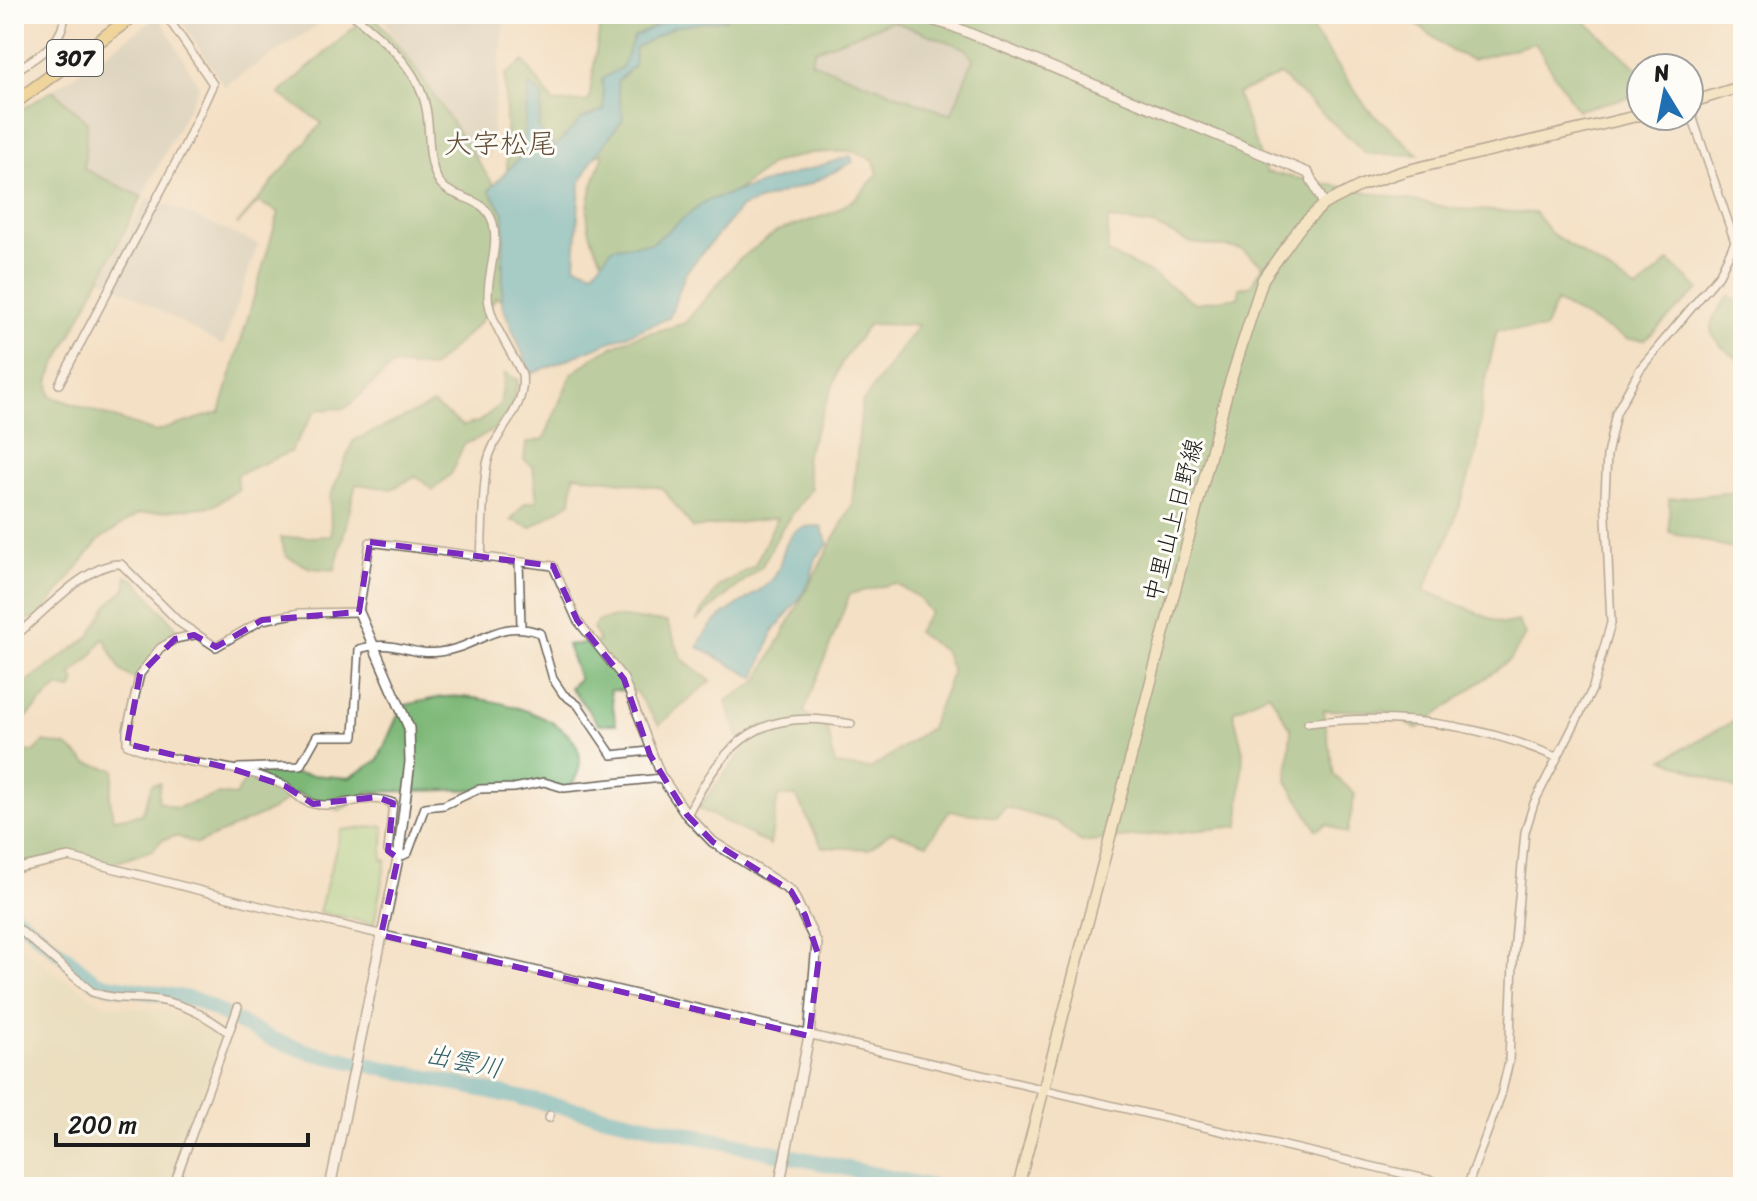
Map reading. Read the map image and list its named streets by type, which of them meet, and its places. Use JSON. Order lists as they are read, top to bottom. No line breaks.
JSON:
{"streets":{"highway":["307"],"main road":["中里山上日野線"]},"districts":["大字松尾"],"water":["出雲川"],"scale_bar":"200 m","north":"top"}
